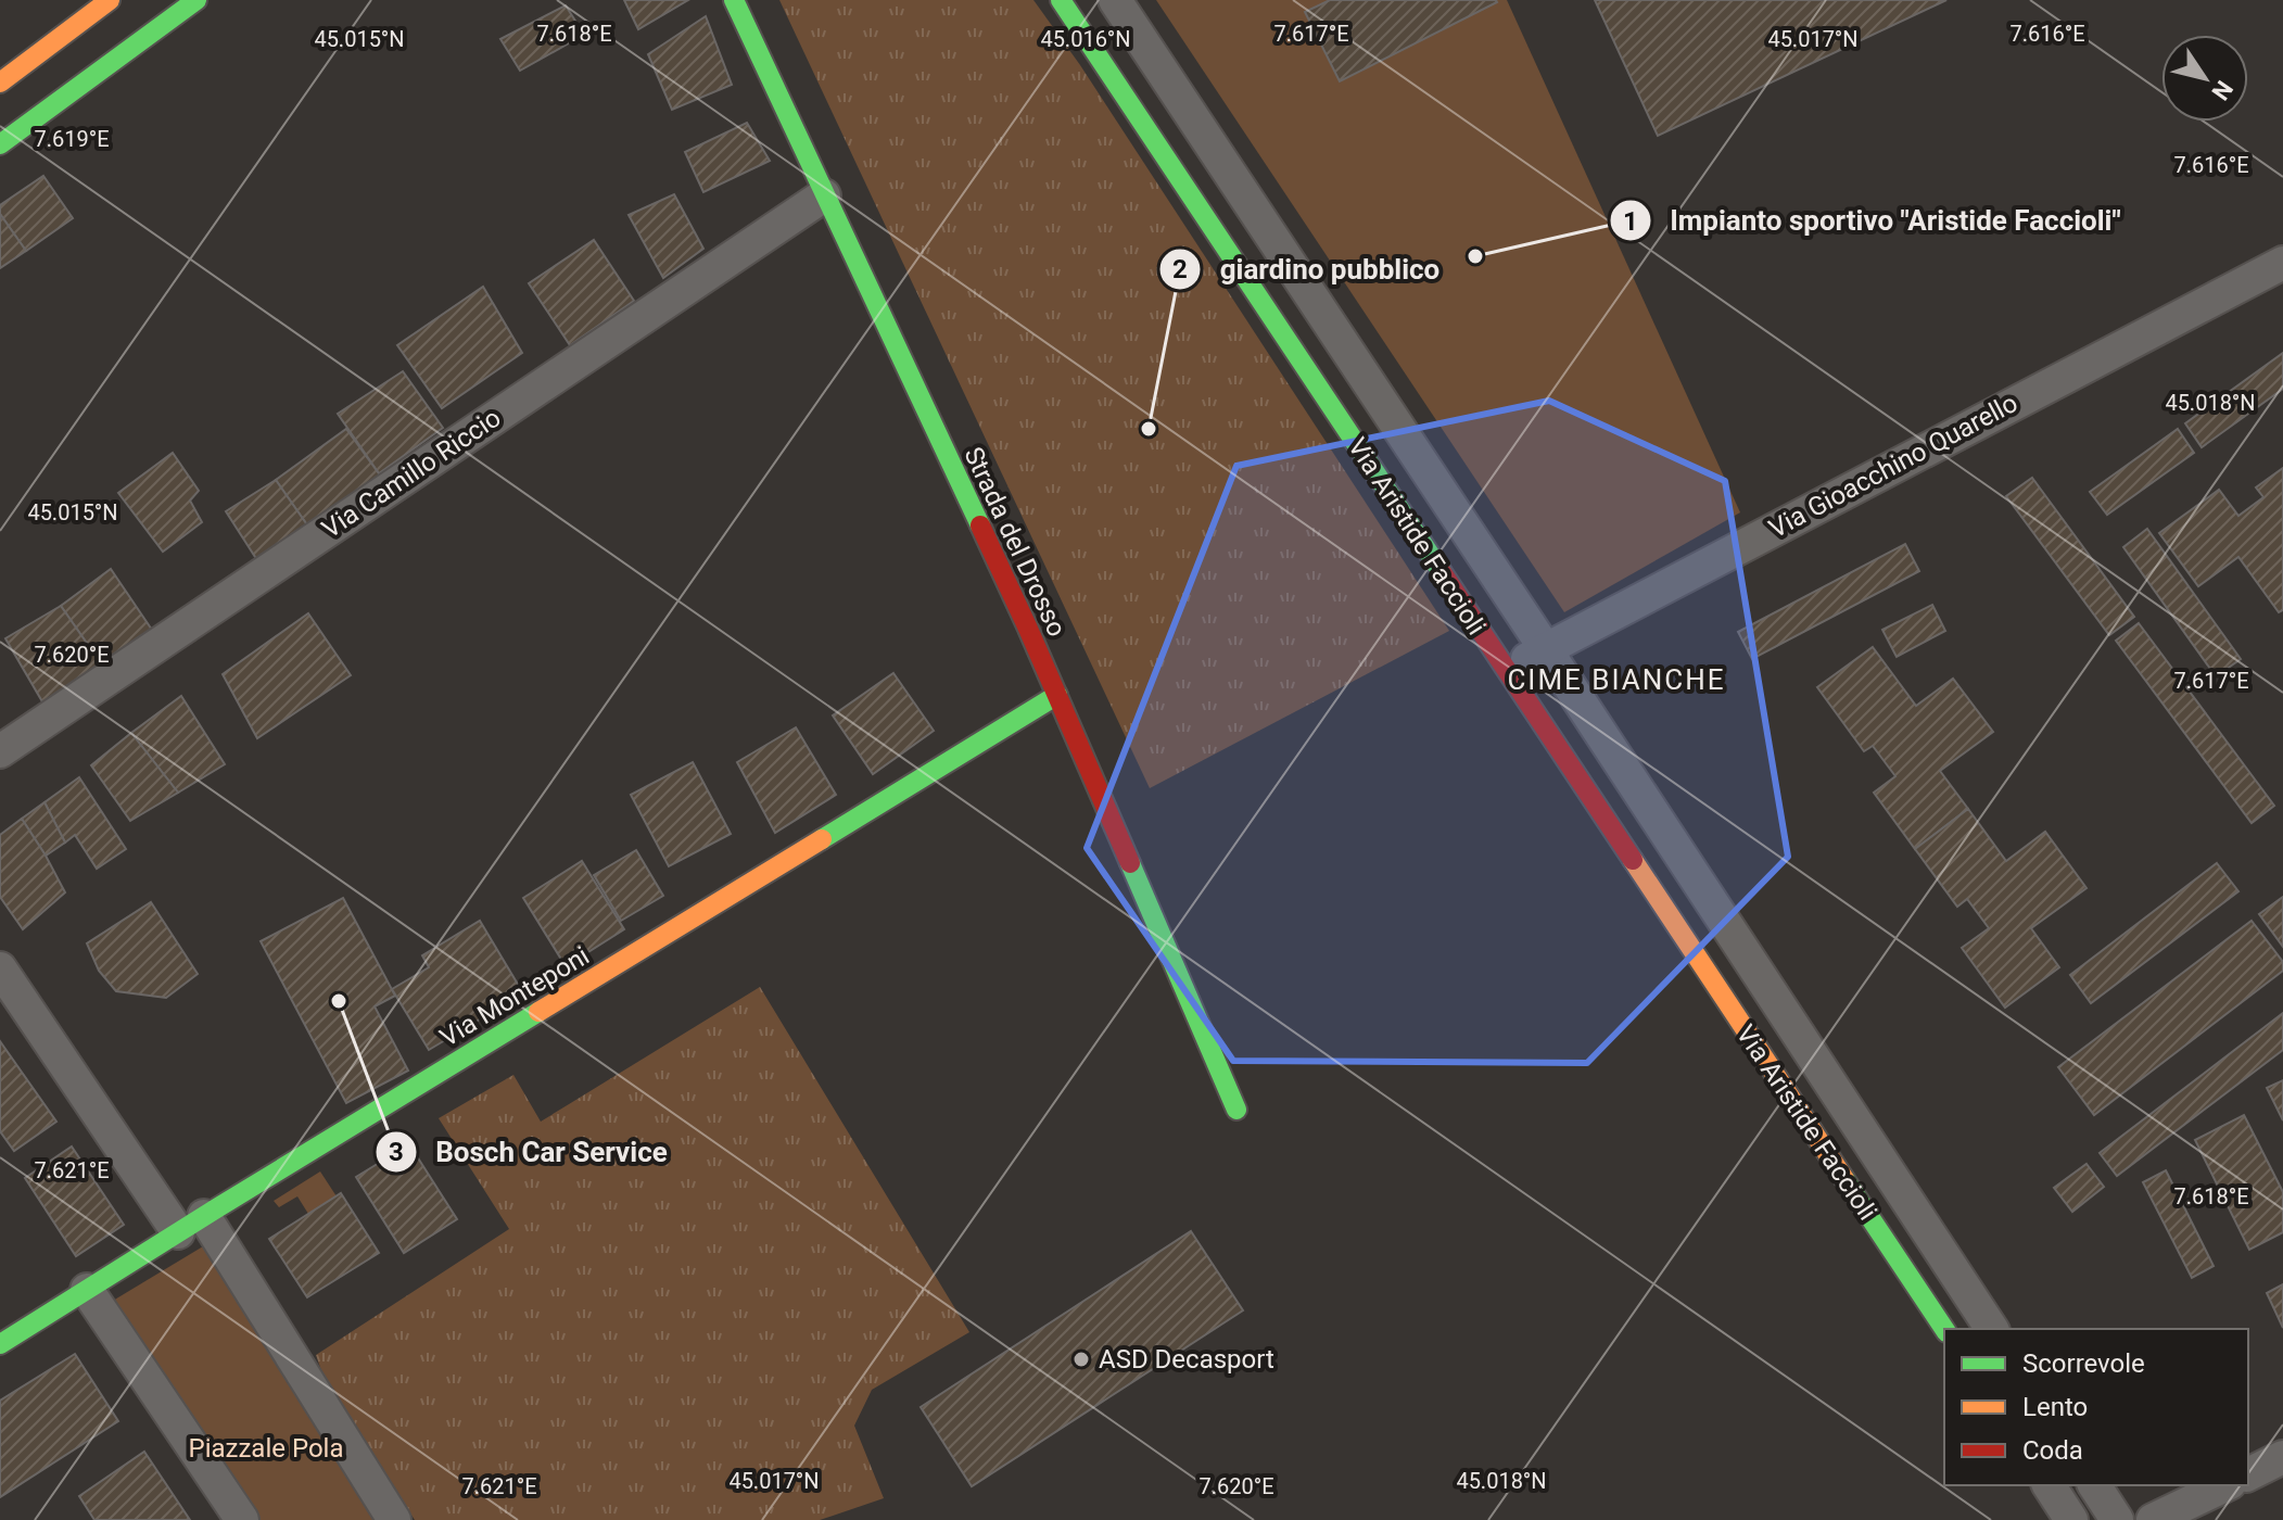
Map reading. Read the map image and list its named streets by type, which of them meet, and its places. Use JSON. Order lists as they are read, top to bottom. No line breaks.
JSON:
{"streets":{"street":["Via Gioacchino Quarello","Via Camillo Riccio","Via Aristide Faccioli","Strada del Drosso","Via Monteponi"]},"crossings":[["Via Gioacchino Quarello","Via Aristide Faccioli"],["Via Camillo Riccio","Strada del Drosso"],["Strada del Drosso","Via Monteponi"]],"districts":["CIME BIANCHE"],"parks":["Piazzale Pola"],"places":["Impianto sportivo \"Aristide Faccioli\"","giardino pubblico","Bosch Car Service","ASD Decasport"],"legend":["Scorrevole","Lento","Coda"],"north":"bottom right","coordinates":["7.616°E","7.618°E","7.617°E","45.015°N","45.016°N","45.017°N","7.619°E","45.018°N","7.620°E","7.621°E"]}
